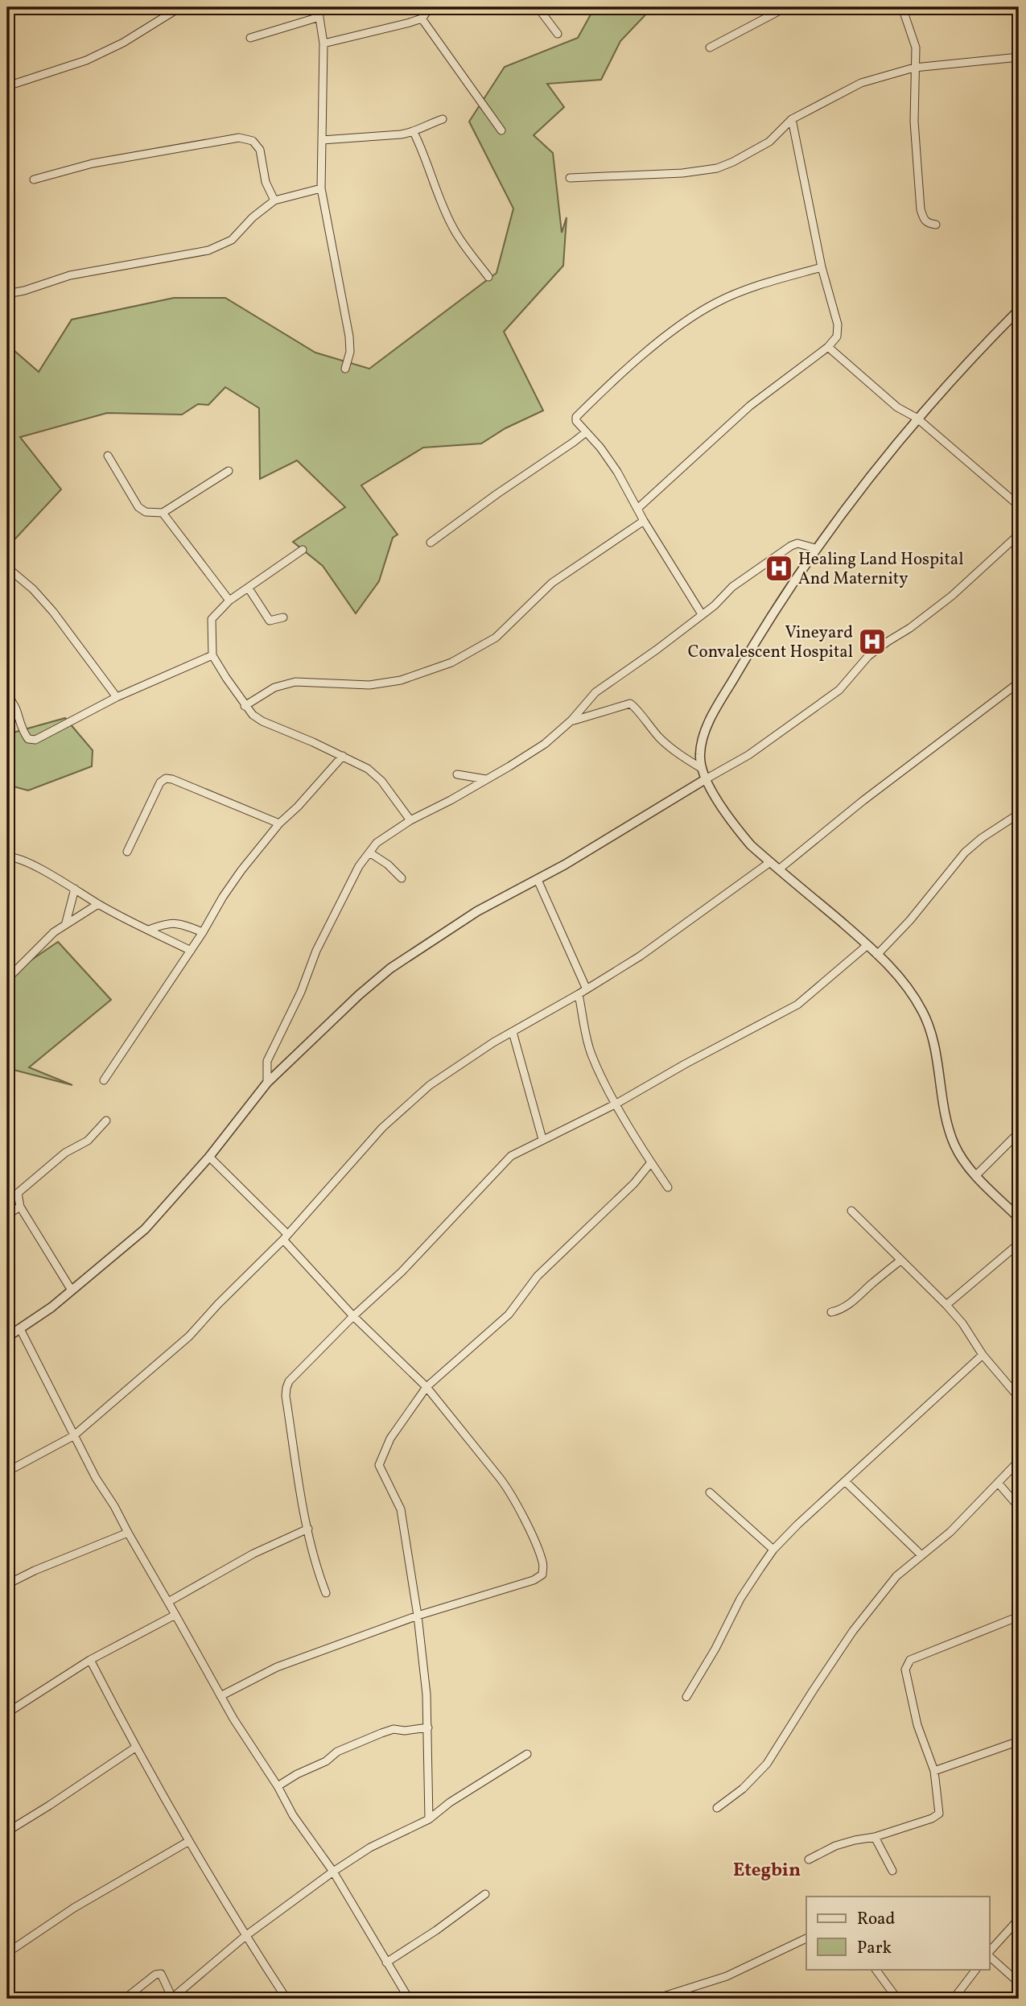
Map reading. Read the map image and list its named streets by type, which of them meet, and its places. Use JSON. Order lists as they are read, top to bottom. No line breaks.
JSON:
{"districts":["Etegbin"],"places":{"hospital":["Healing Land Hospital And Maternity","Vineyard Convalescent Hospital"]},"legend":["Road","Park"]}
